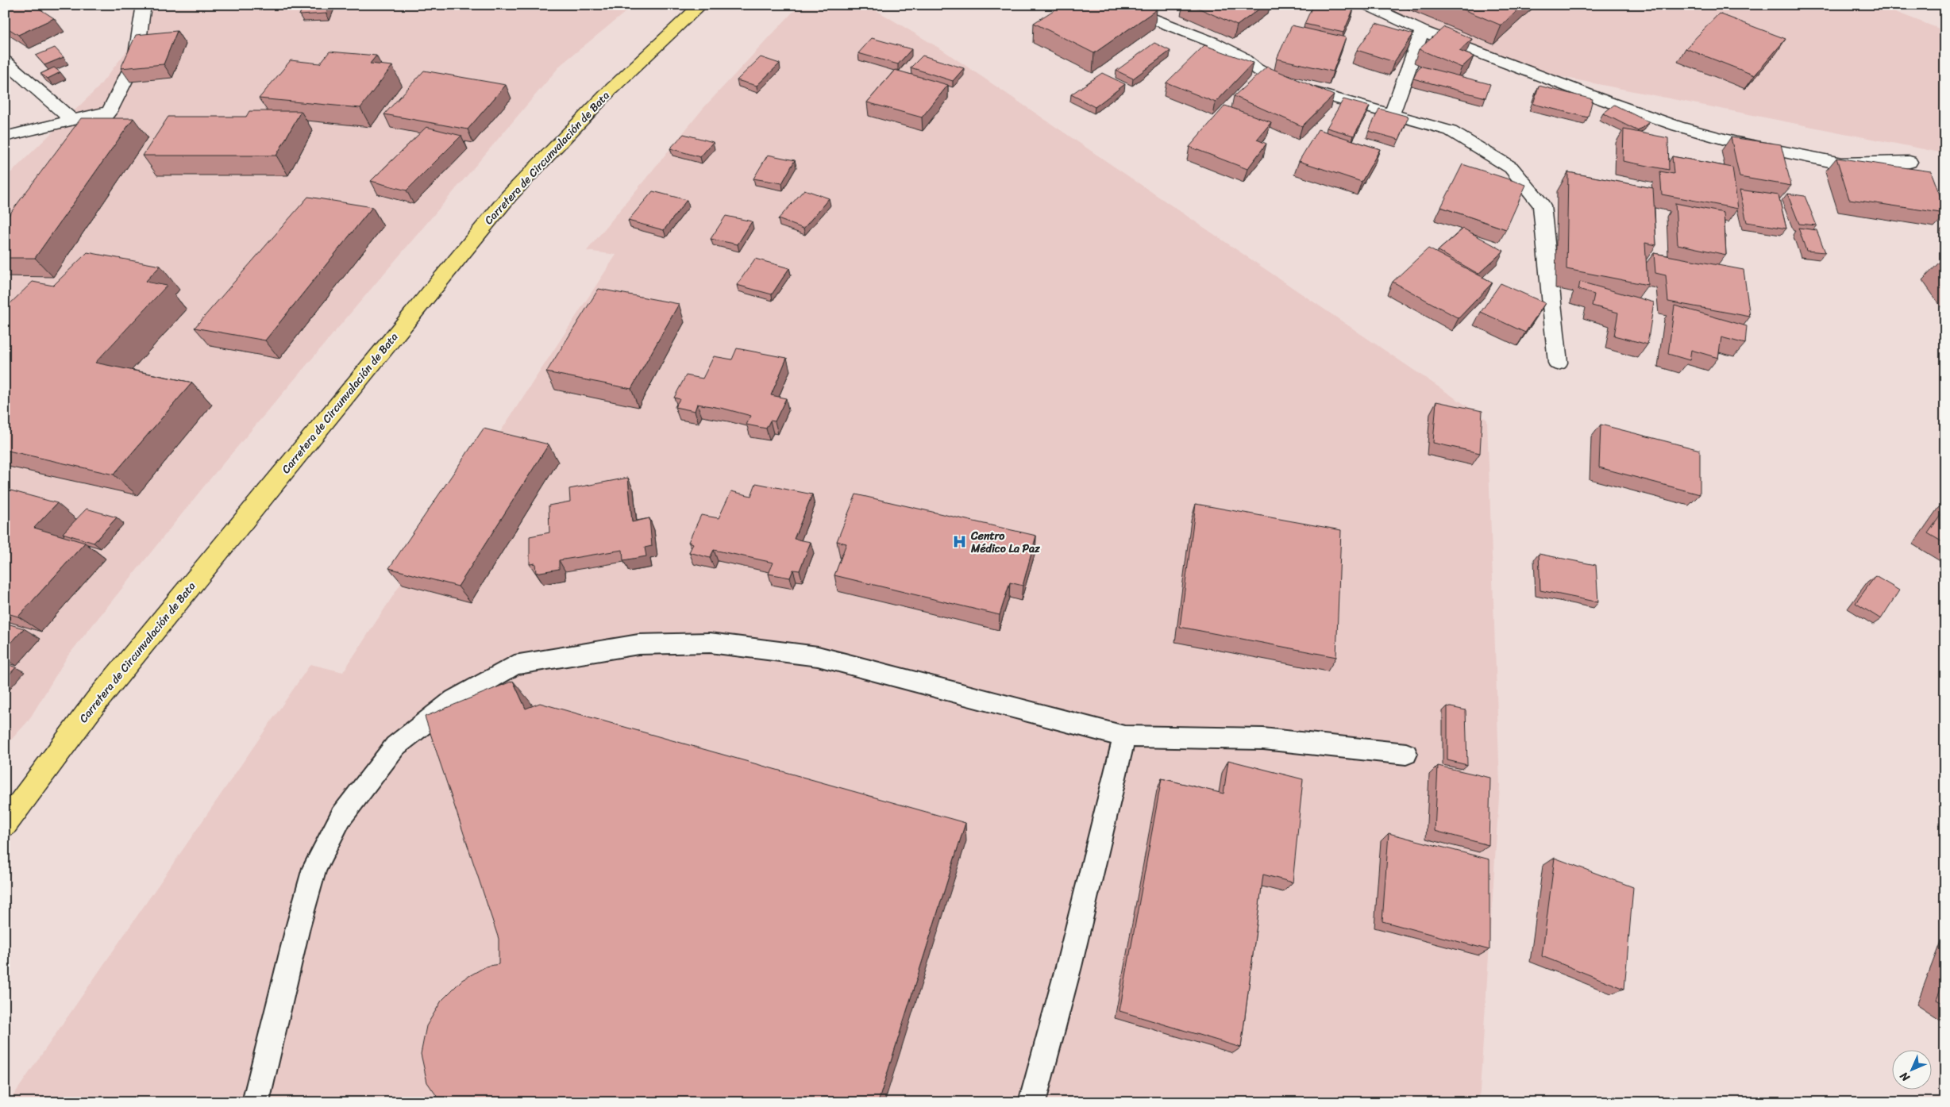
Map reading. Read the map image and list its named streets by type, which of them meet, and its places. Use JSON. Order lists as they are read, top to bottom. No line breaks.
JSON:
{"streets":{"main road":["Carretera de Circunvalación de Bata"]},"places":{"hospital":["Centro Médico La Paz"]},"north":"bottom left"}
